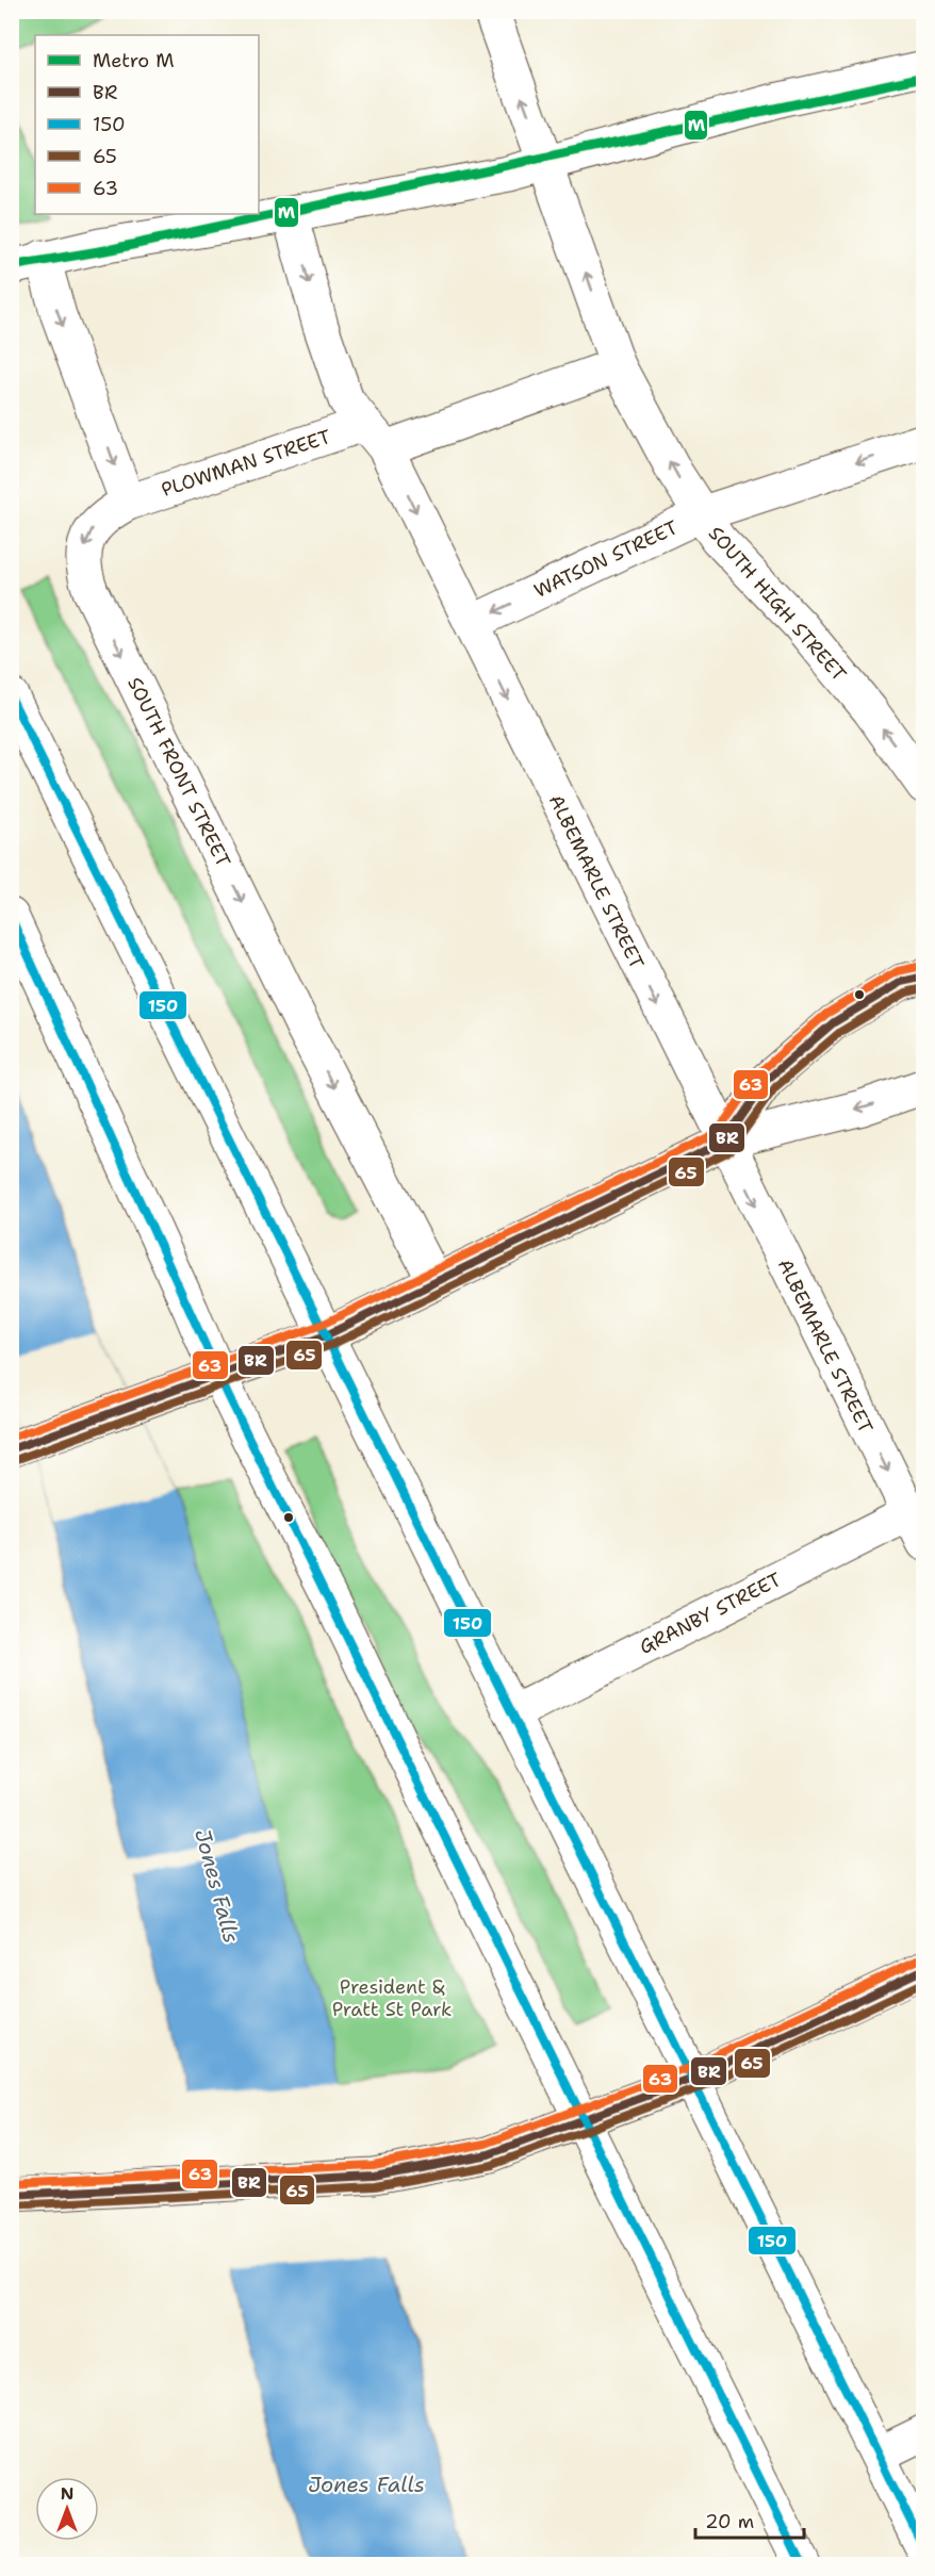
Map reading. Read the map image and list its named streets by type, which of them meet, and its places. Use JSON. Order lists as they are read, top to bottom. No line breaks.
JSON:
{"streets":{"main road":["PLOWMAN STREET","WATSON STREET","SOUTH HIGH STREET","SOUTH FRONT STREET","ALBEMARLE STREET","GRANBY STREET"]},"crossings":[["PLOWMAN STREET","SOUTH HIGH STREET"],["PLOWMAN STREET","SOUTH FRONT STREET"],["PLOWMAN STREET","ALBEMARLE STREET"],["WATSON STREET","SOUTH HIGH STREET"],["WATSON STREET","ALBEMARLE STREET"],["ALBEMARLE STREET","GRANBY STREET"]],"one_way":["WATSON STREET","SOUTH HIGH STREET","ALBEMARLE STREET"],"water":["Jones Falls"],"parks":["President & Pratt St Park"],"lines":["metro line M","transit line 150","transit line 63","transit line BR","transit line 65"],"legend":["Metro M","BR","150","65","63"],"scale_bar":"20 m","north":"top"}
